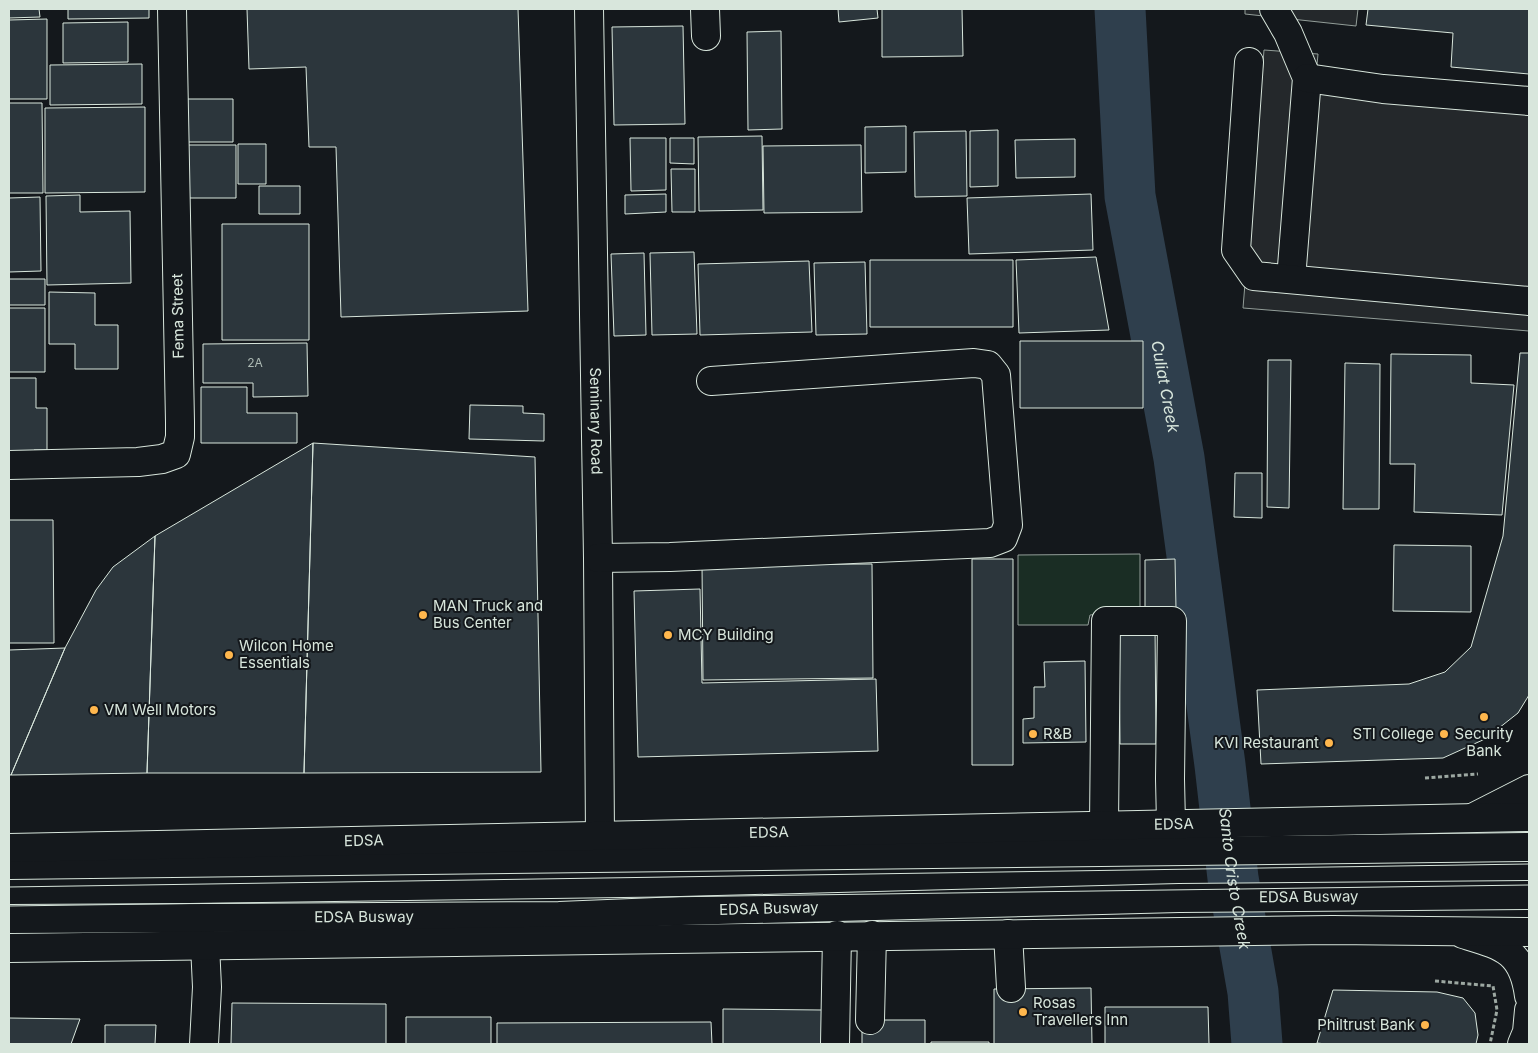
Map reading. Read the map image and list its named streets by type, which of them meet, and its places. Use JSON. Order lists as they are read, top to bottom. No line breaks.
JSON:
{"streets":{"main road":["Fema Street","Seminary Road","EDSA","EDSA Busway"]},"crossings":[["Seminary Road","EDSA"]],"water":["Culiat Creek","Santo Cristo Creek"],"places":["MAN Truck and Bus Center","MCY Building","Wilcon Home Essentials","VM Well Motors","Security Bank","R&B","STI College","KVI Restaurant","Rosas Travellers Inn","Philtrust Bank"],"house_numbers":["2A"]}
